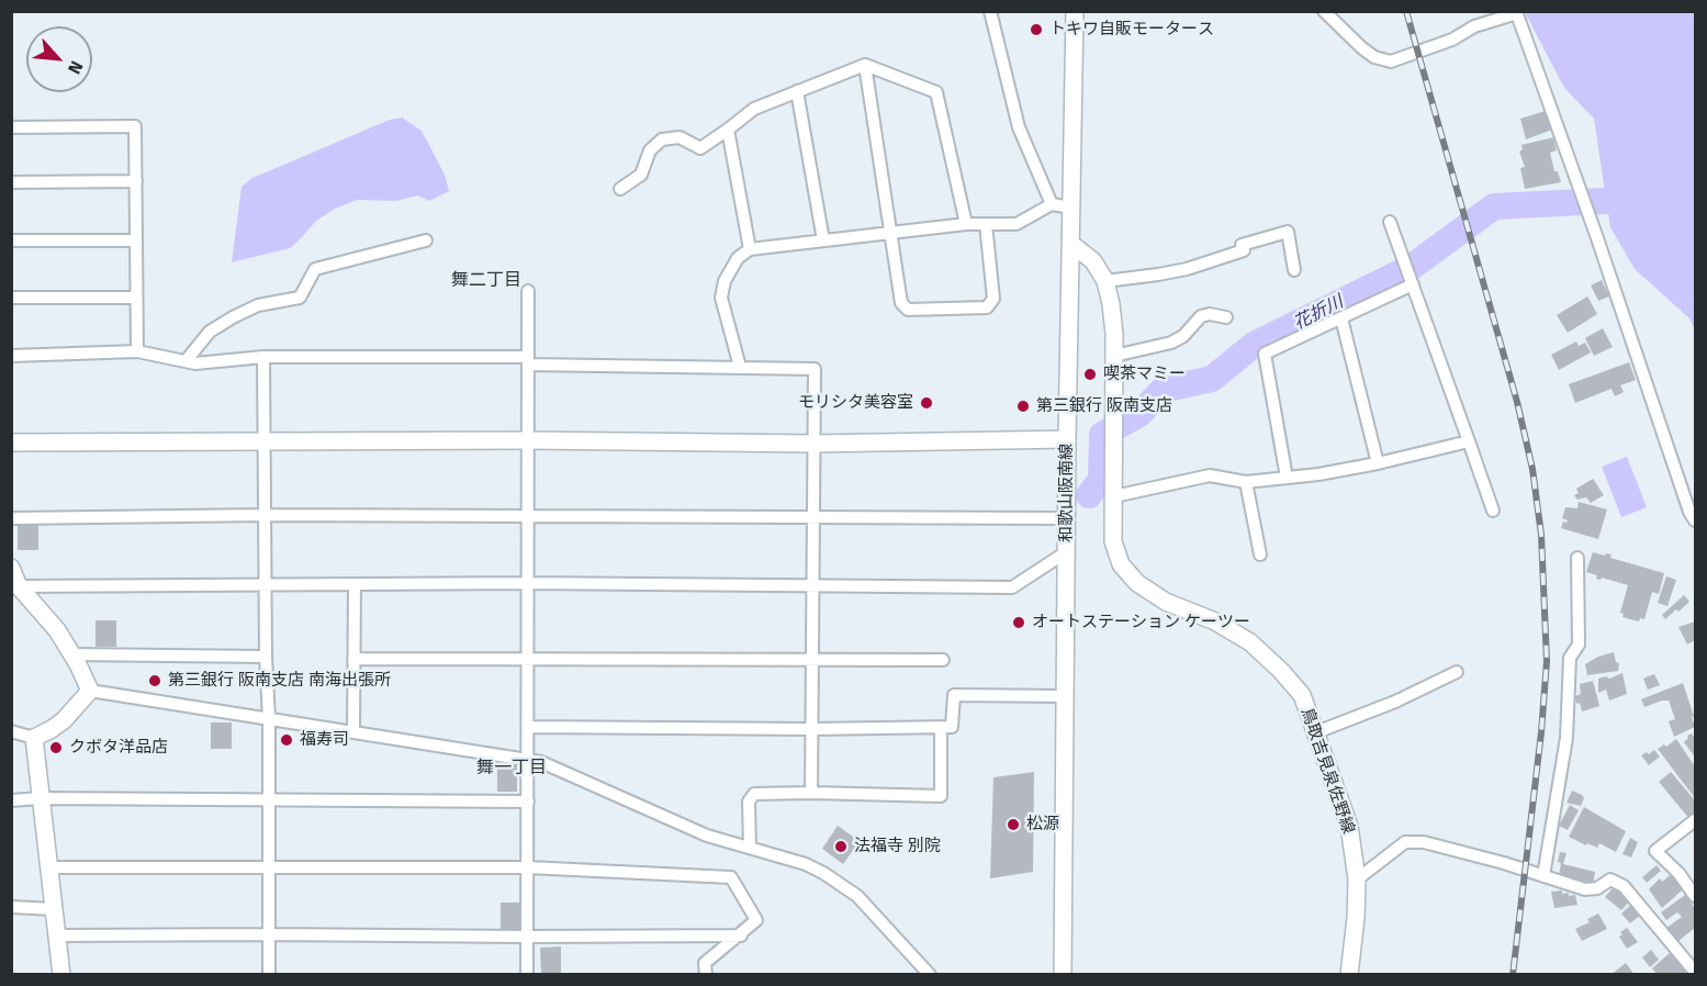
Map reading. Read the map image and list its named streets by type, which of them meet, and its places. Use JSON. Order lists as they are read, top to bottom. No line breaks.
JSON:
{"streets":{"main road":["和歌山阪南線","鳥取吉見泉佐野線"]},"crossings":[["和歌山阪南線","鳥取吉見泉佐野線"]],"districts":["舞二丁目","舞一丁目"],"water":["花折川"],"places":["トキワ自販モータース","喫茶マミー","モリシタ美容室","第三銀行 阪南支店","オートステーション ケーツー","第三銀行 阪南支店 南海出張所","福寿司","クボタ洋品店","松源","法福寺 別院"],"north":"bottom right"}
